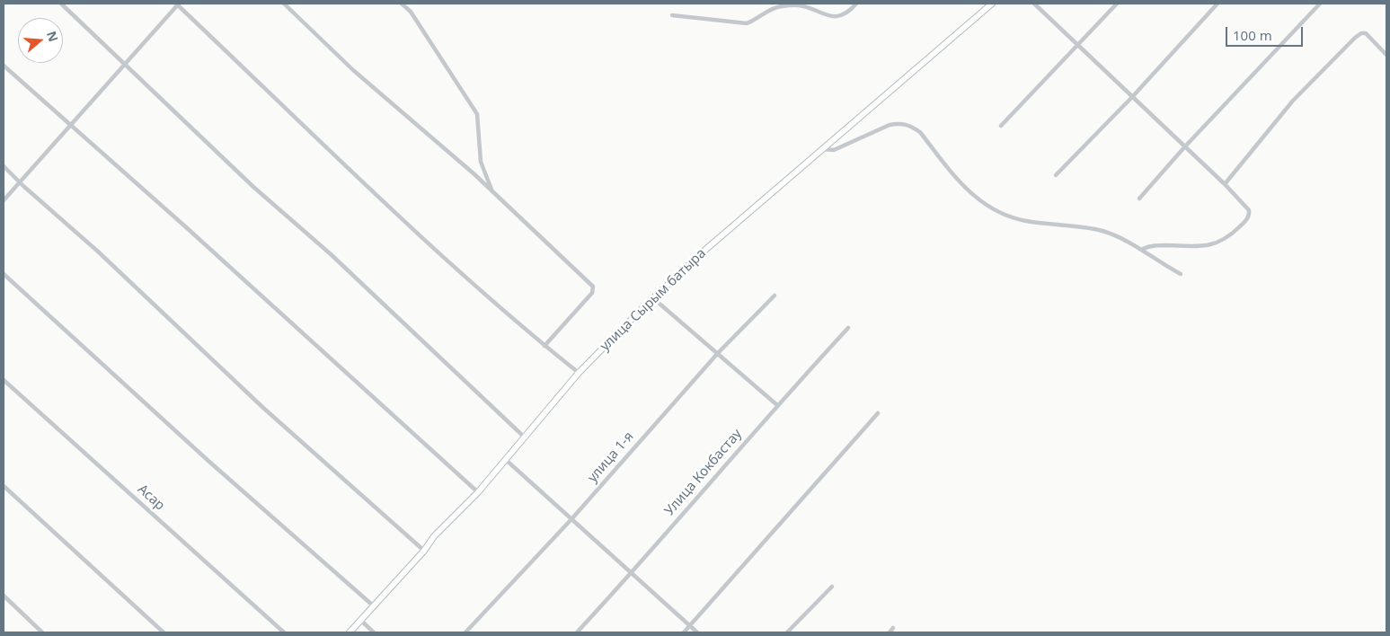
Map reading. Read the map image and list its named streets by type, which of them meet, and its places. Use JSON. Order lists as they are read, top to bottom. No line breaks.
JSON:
{"streets":{"street":["улица Сырым батыра","улица 1-я","Улица Кокбастау","Асар"]},"scale_bar":"100 m","north":"right"}
